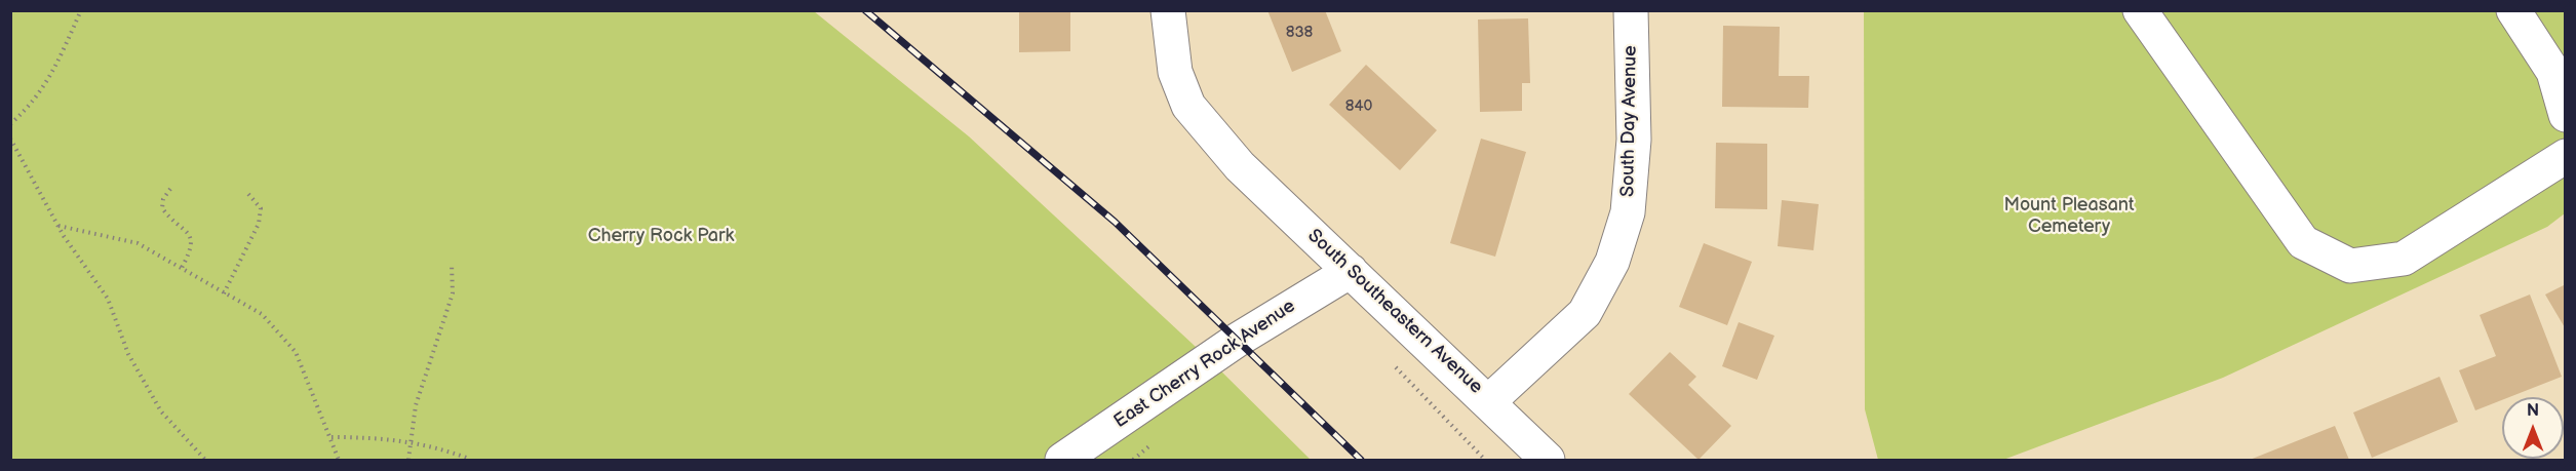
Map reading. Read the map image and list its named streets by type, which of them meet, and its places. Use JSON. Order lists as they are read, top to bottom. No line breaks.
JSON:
{"streets":{"street":["South Day Avenue","South Southeastern Avenue","East Cherry Rock Avenue"]},"crossings":[["South Day Avenue","South Southeastern Avenue"],["South Southeastern Avenue","East Cherry Rock Avenue"]],"parks":["Mount Pleasant Cemetery","Cherry Rock Park"],"house_numbers":["838","840"],"north":"top"}
